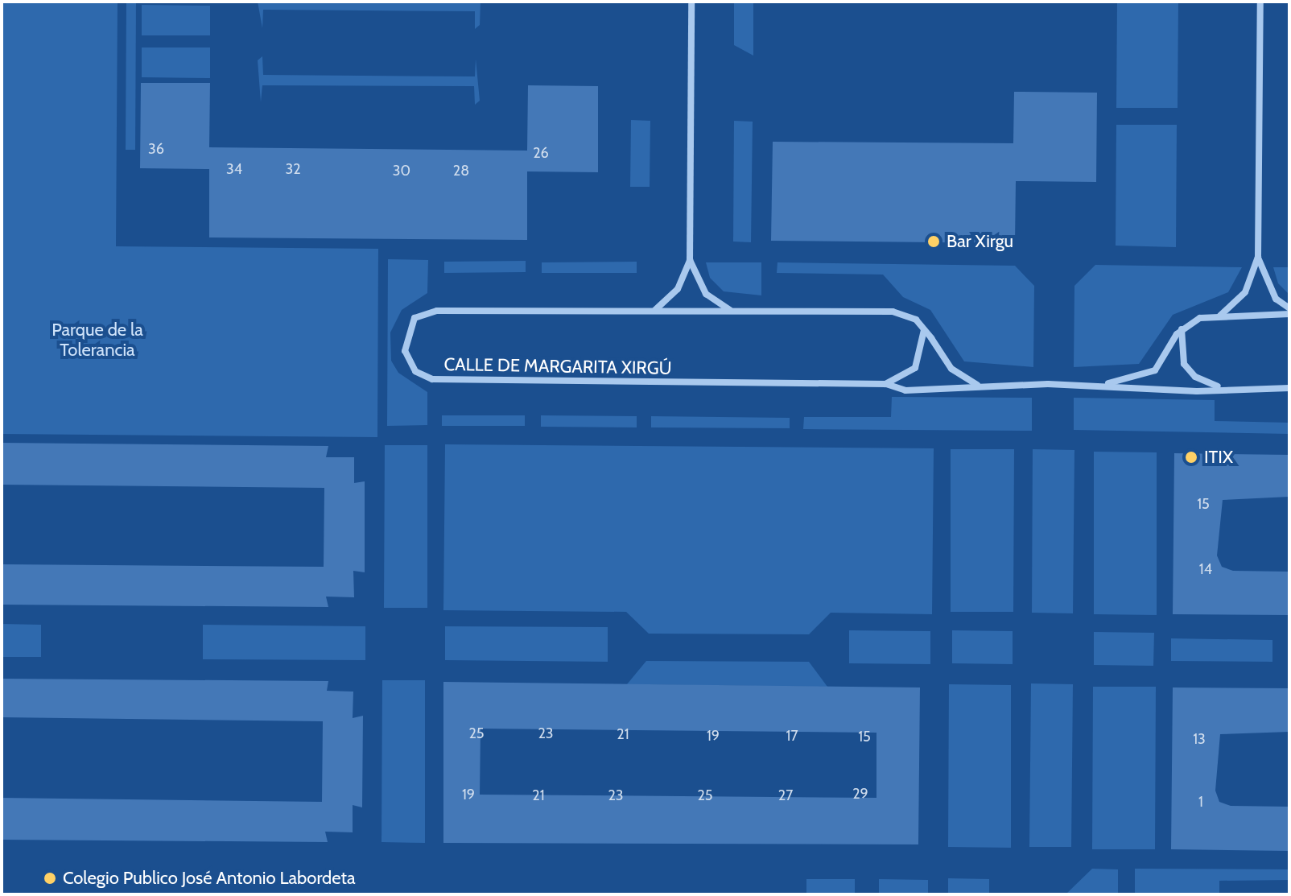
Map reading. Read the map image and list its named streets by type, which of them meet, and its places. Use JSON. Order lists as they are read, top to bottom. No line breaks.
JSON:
{"streets":{"street":["CALLE DE MARGARITA XIRGÚ"]},"parks":["Parque de la Tolerancia"],"places":["Bar Xirgu","ITIX","Colegio Publico José Antonio Labordeta"],"house_numbers":["36","26","34","32","30","28","15","14","25","23","21","19","17","15","13","29","19","21","23","25","27","1"]}
